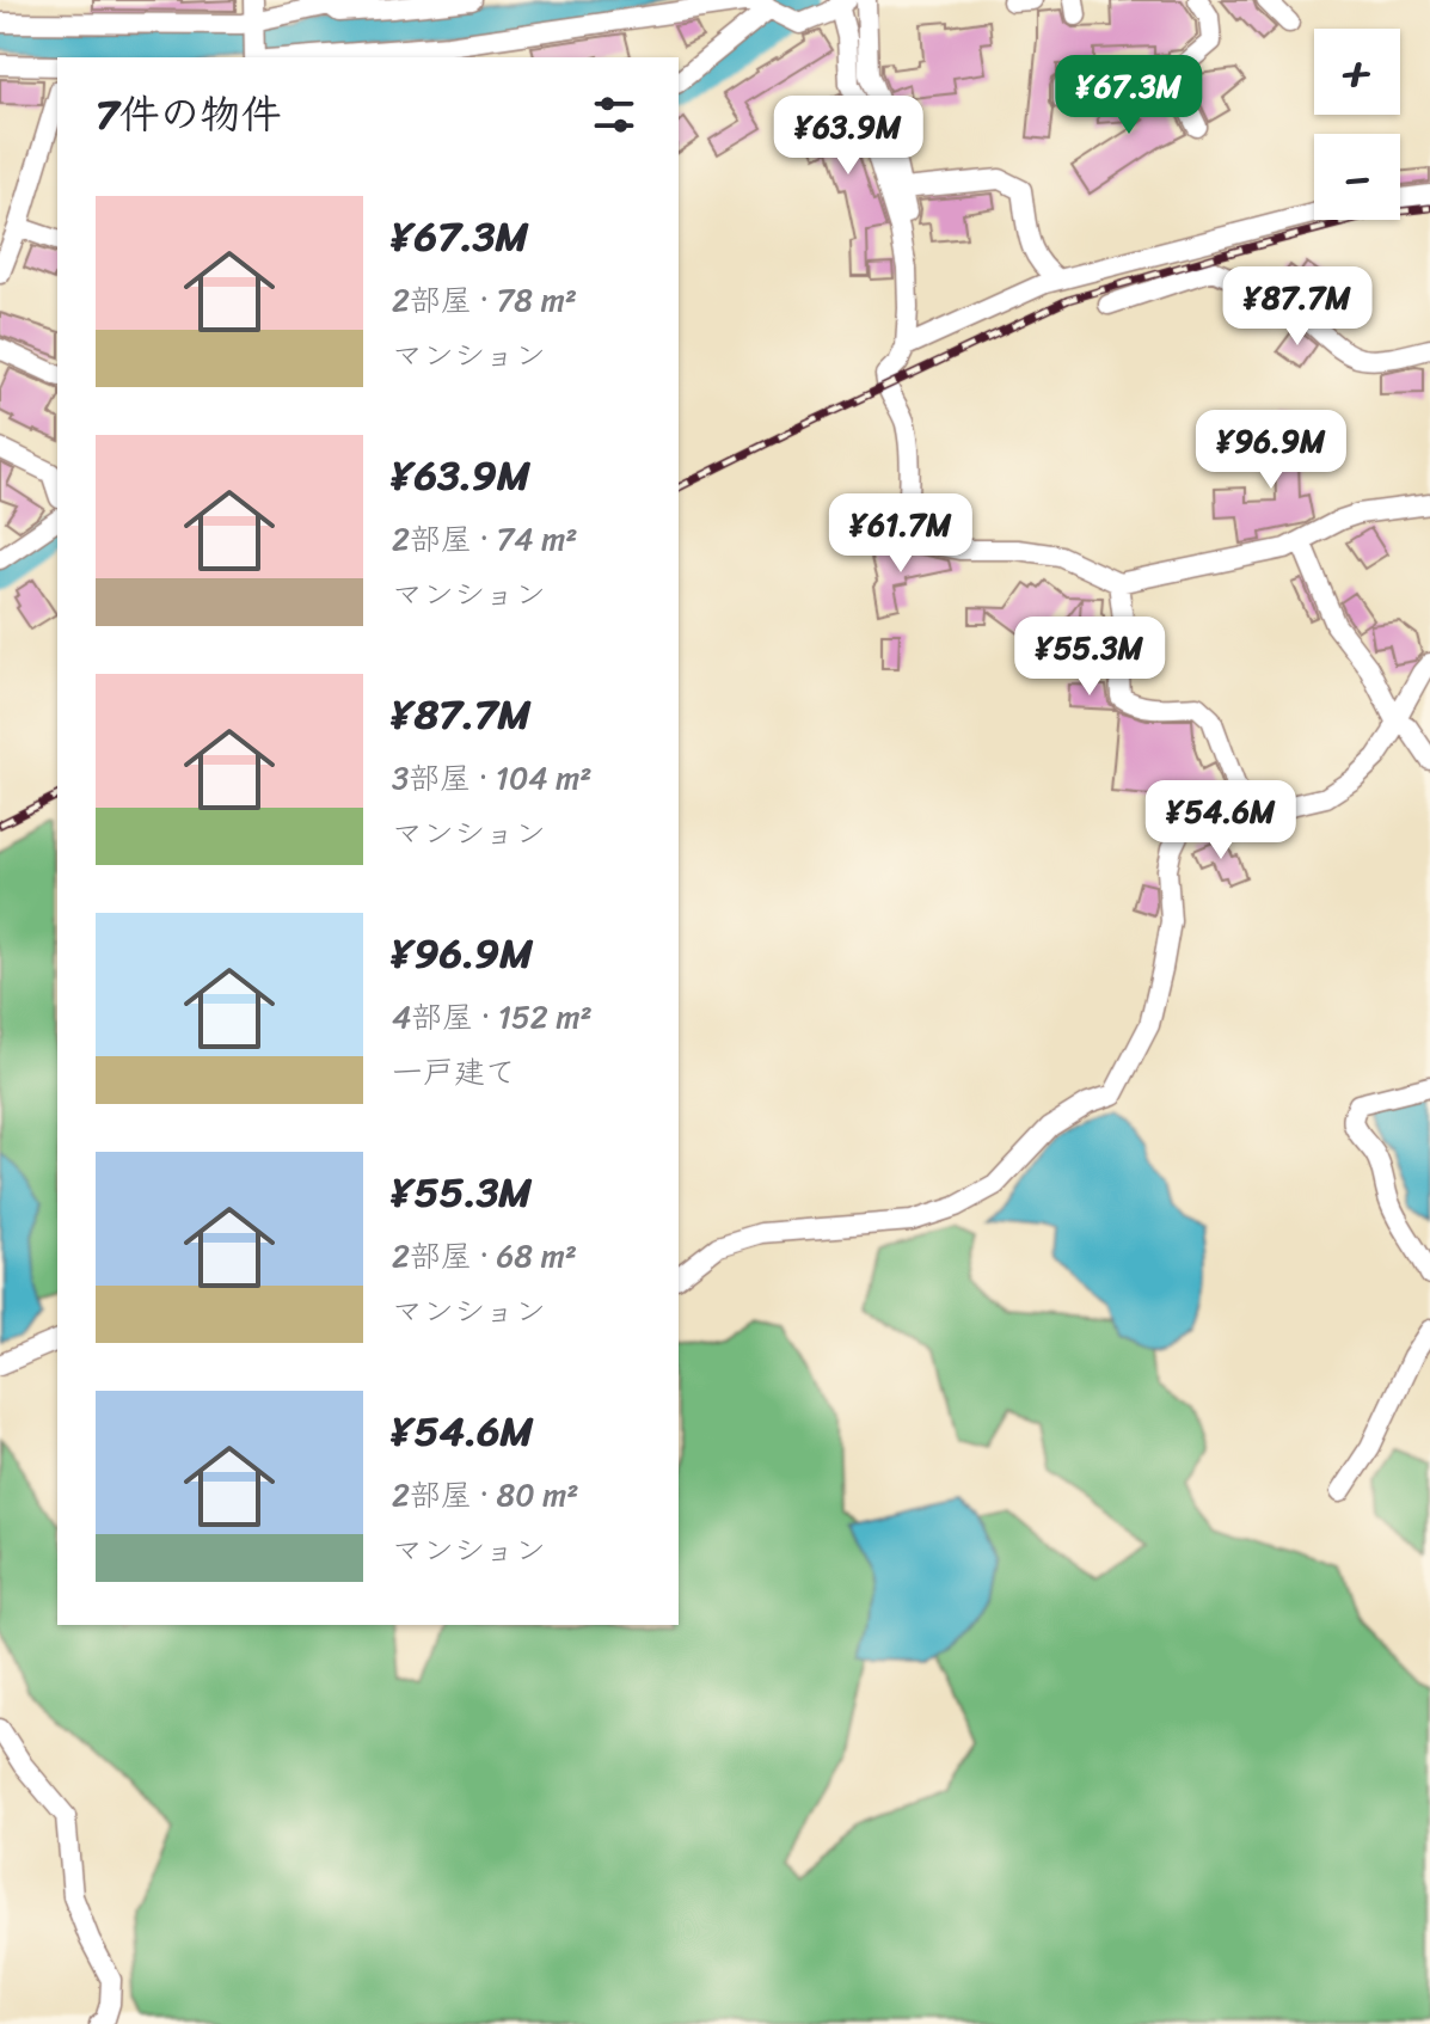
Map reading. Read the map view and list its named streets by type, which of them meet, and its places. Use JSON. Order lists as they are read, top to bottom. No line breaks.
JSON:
{"page":{"map_buttons":["+","−"],"price":["¥67.3M","¥63.9M","¥87.7M","¥96.9M","¥61.7M","¥55.3M","¥54.6M"],"heading":"7件の物件","list":[{"name":"¥67.3M","note":"2部屋 · 78 m² · マンション"},{"name":"¥63.9M","note":"2部屋 · 74 m² · マンション"},{"name":"¥87.7M","note":"3部屋 · 104 m² · マンション"},{"name":"¥96.9M","note":"4部屋 · 152 m² · 一戸建て"},{"name":"¥55.3M","note":"2部屋 · 68 m² · マンション"},{"name":"¥54.6M","note":"2部屋 · 80 m² · マンション"}]}}
